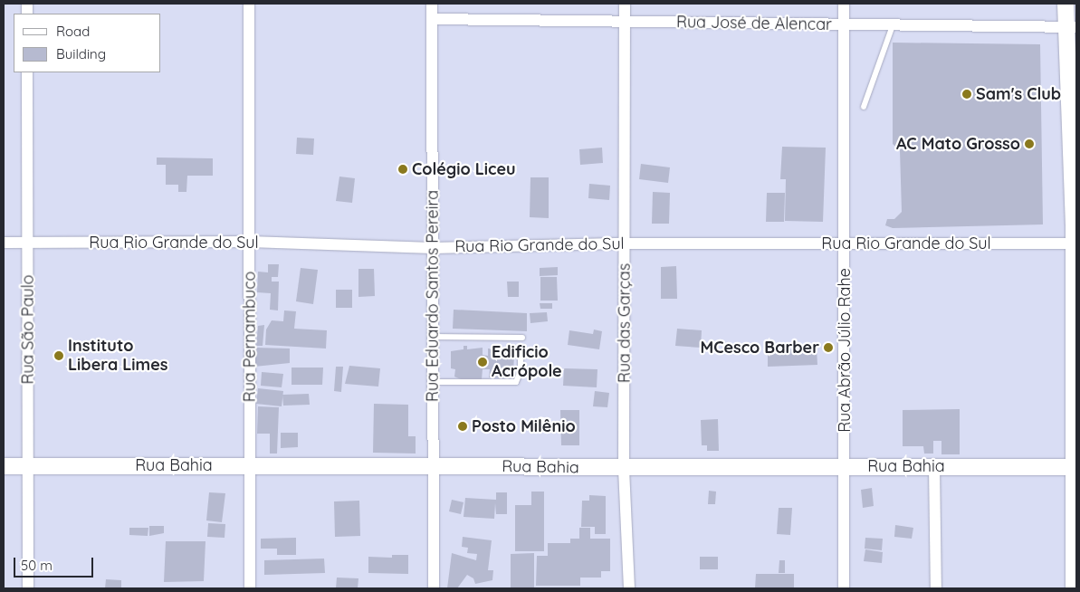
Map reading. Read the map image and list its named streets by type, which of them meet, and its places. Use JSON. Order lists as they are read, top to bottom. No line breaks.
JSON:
{"streets":{"main road":["Rua Bahia"],"street":["Rua José de Alencar","Rua Rio Grande do Sul","Rua Eduardo Santos Pereira","Rua das Garças","Rua São Paulo","Rua Pernambuco","Rua Abrão Júlio Rahe"]},"crossings":[["Rua José de Alencar","Rua Eduardo Santos Pereira"],["Rua José de Alencar","Rua das Garças"],["Rua José de Alencar","Rua Abrão Júlio Rahe"],["Rua Rio Grande do Sul","Rua Eduardo Santos Pereira"],["Rua Rio Grande do Sul","Rua das Garças"],["Rua Rio Grande do Sul","Rua São Paulo"],["Rua Rio Grande do Sul","Rua Pernambuco"],["Rua Rio Grande do Sul","Rua Abrão Júlio Rahe"],["Rua Eduardo Santos Pereira","Rua Bahia"],["Rua das Garças","Rua Bahia"],["Rua São Paulo","Rua Bahia"],["Rua Pernambuco","Rua Bahia"],["Rua Abrão Júlio Rahe","Rua Bahia"]],"places":["Sam's Club","AC Mato Grosso","Colégio Liceu","MCesco Barber","Instituto Libera Limes","Edificio Acrópole","Posto Milênio"],"legend":["Road","Building"],"scale_bar":"50 m"}
